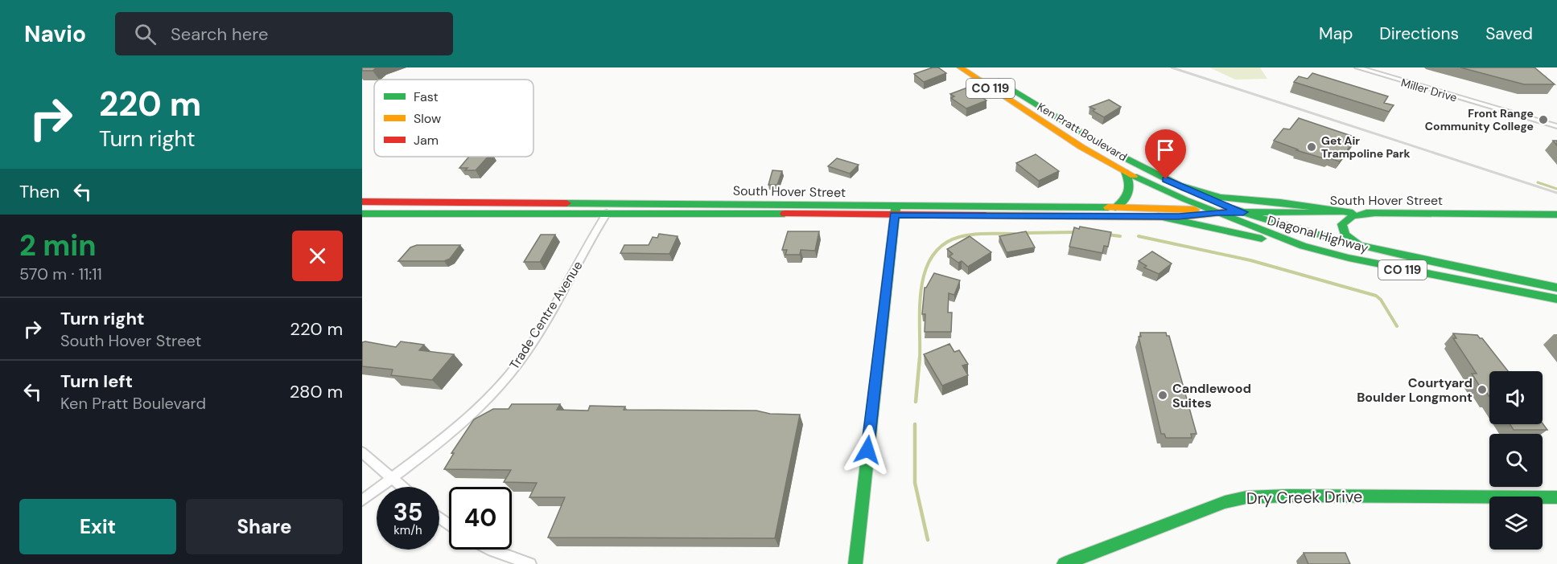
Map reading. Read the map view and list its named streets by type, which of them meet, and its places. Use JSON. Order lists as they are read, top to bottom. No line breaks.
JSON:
{"streets":{"main road":["CO 119","Ken Pratt Boulevard","South Hover Street","Diagonal Highway","Dry Creek Drive"],"street":["Miller Drive","Trade Centre Avenue"]},"crossings":[["Ken Pratt Boulevard","South Hover Street"],["Ken Pratt Boulevard","Diagonal Highway"],["South Hover Street","Diagonal Highway"],["South Hover Street","Trade Centre Avenue"]],"places":["Front Range Community College","Get Air Trampoline Park","Courtyard Boulder Longmont","Candlewood Suites"],"legend":["Fast","Slow","Jam"],"page":{"header":"Navio","search":"Search here","nav":["Map","Directions","Saved"],"turn":["220 m","Turn right"],"then":"Then","heading":["2 min","570 m · 11:11"],"list":[{"name":"Turn right","note":"South Hover Street","value":"220 m"},{"name":"Turn left","note":"Ken Pratt Boulevard","value":"280 m"}],"speed":"35 km/h","limit":"40","buttons":["Exit","Share"]}}
